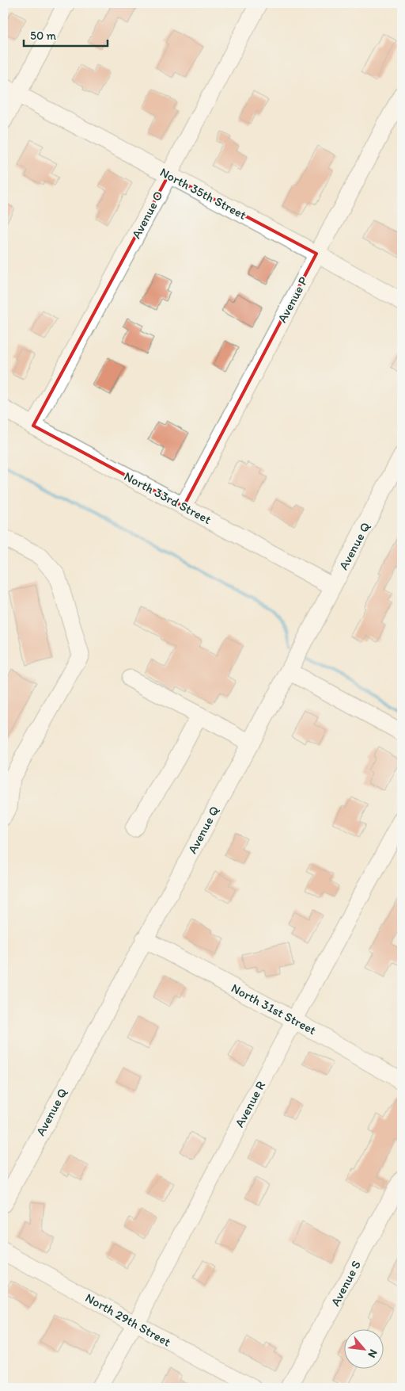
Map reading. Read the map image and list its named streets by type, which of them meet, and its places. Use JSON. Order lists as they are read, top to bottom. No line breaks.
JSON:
{"streets":{"street":["North 35th Street","Avenue O","Avenue P","North 33rd Street","Avenue Q","North 31st Street","Avenue R","Avenue S","North 29th Street"]},"crossings":[["North 35th Street","Avenue O"],["North 35th Street","Avenue P"],["Avenue O","North 33rd Street"],["Avenue P","North 33rd Street"],["North 33rd Street","Avenue Q"],["Avenue Q","North 31st Street"],["North 31st Street","Avenue R"],["Avenue R","North 29th Street"]],"scale_bar":"50 m","north":"bottom right"}
